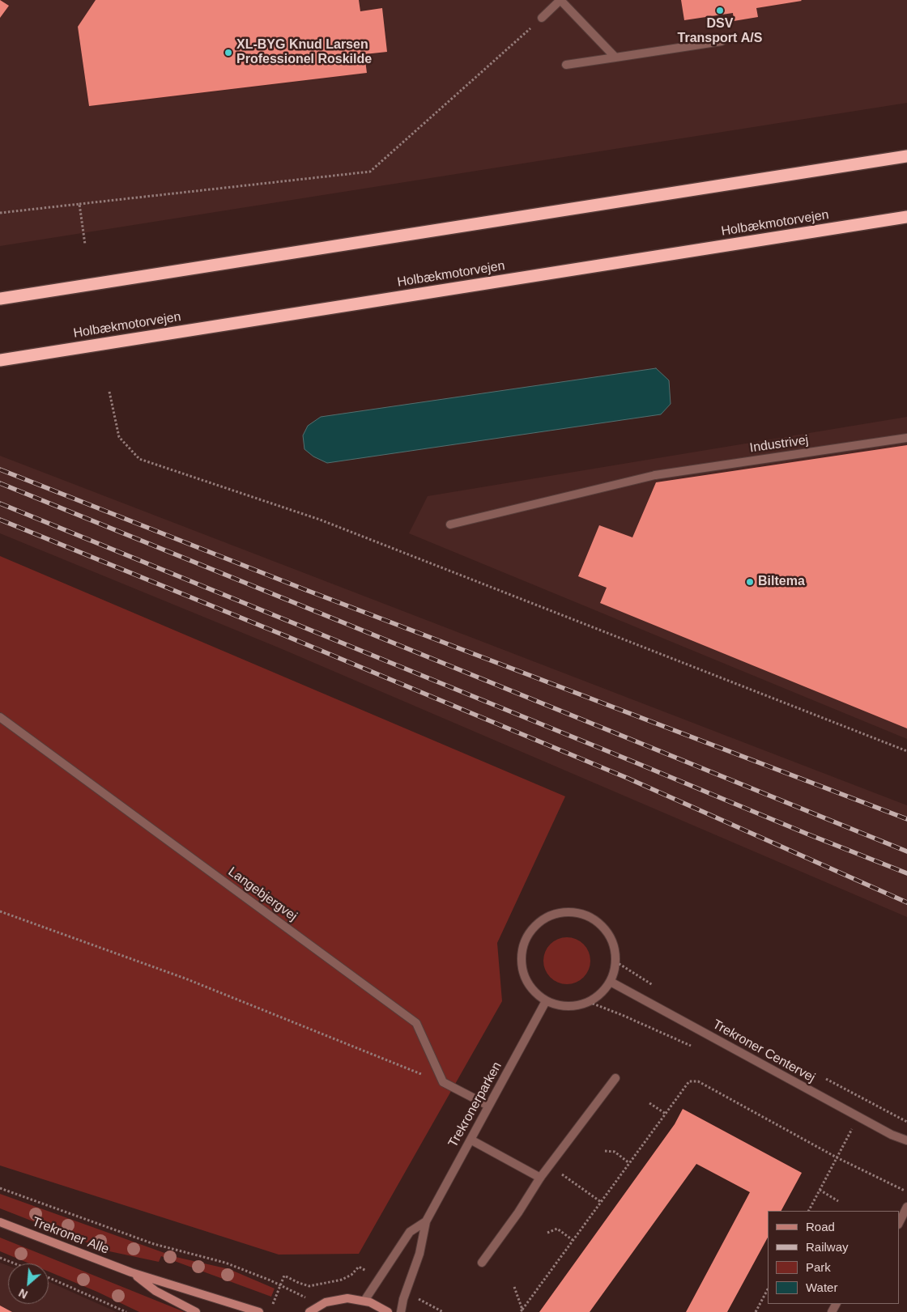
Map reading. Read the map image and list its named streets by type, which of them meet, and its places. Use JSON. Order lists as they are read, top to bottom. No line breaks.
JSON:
{"streets":{"highway":["Holbækmotorvejen"],"street":["Industrivej","Langebjergvej","Trekroner Centervej","Trekronerparken","Trekroner Alle"]},"crossings":[["Trekroner Centervej","Trekronerparken"]],"places":["DSV Transport A/S","XL-BYG Knud Larsen Professionel Roskilde","Biltema"],"legend":["Road","Railway","Park","Water"],"north":"bottom left"}
